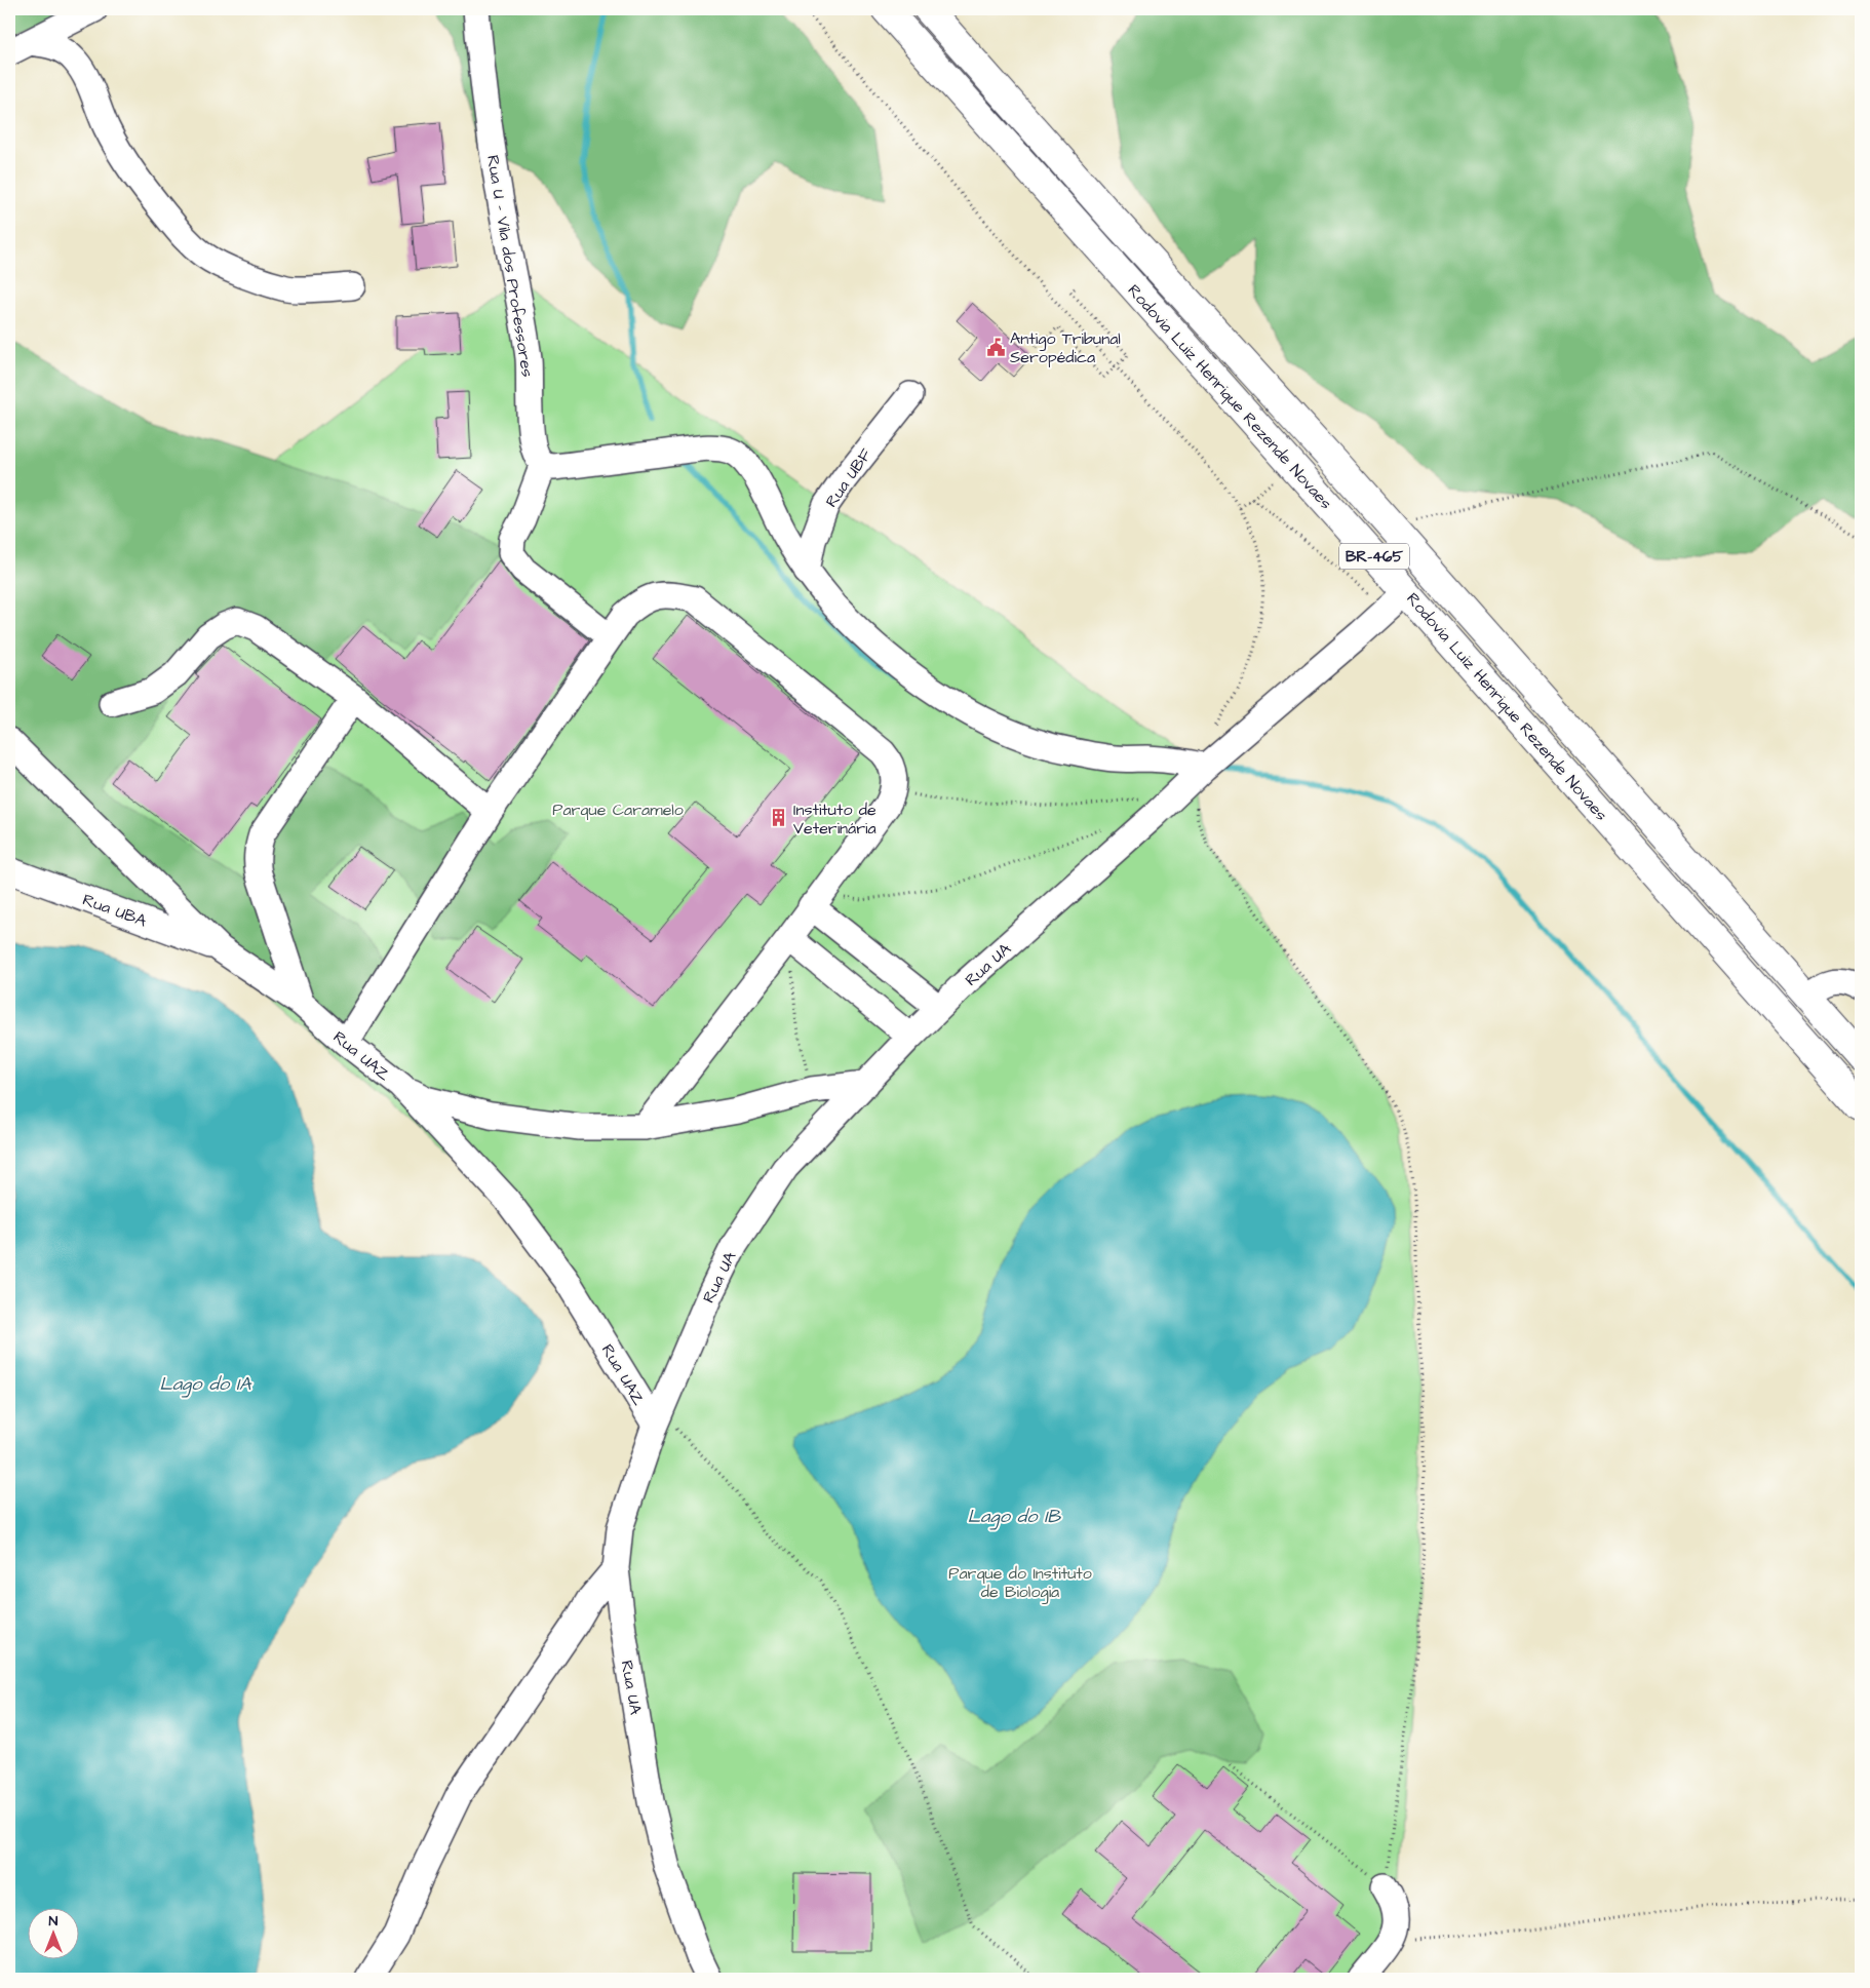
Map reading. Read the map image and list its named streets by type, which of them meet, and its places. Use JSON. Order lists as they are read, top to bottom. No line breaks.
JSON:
{"streets":{"highway":["Rodovia Luiz Henrique Rezende Novaes","BR-465"],"lane":["Rua U - Vila dos Professores","Rua UBF","Rua UBA","Rua UA","Rua UAZ"]},"crossings":[["Rodovia Luiz Henrique Rezende Novaes","Rua UA"],["Rua UBA","Rua UAZ"],["Rua UA","Rua UAZ"]],"water":["Lago do IA","Lago do IB"],"parks":["Parque Caramelo","Parque do Instituto de Biologia"],"places":{"public building":["Antigo Tribunal Seropédica"],"building":["Instituto de Veterinária"]},"north":"top"}
